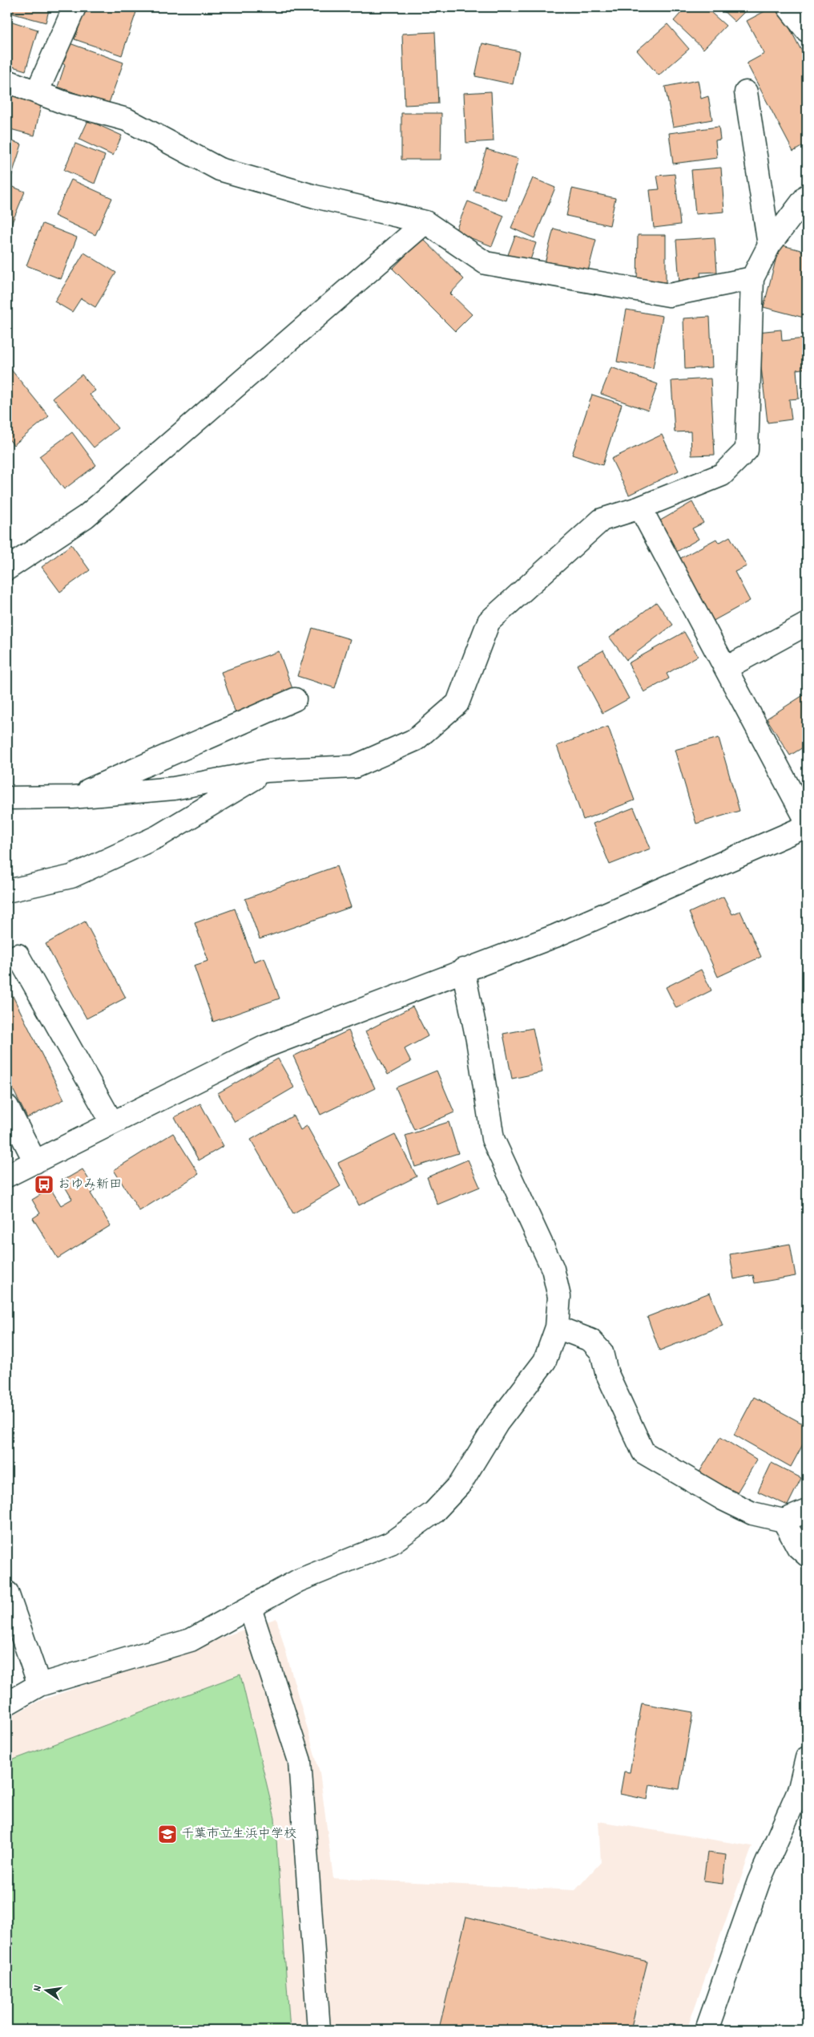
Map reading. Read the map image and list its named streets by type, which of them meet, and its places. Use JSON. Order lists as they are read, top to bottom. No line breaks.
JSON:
{"places":{"bus stop":["おゆみ新田"],"school or university":["千葉市立生浜中学校"]},"north":"left"}
